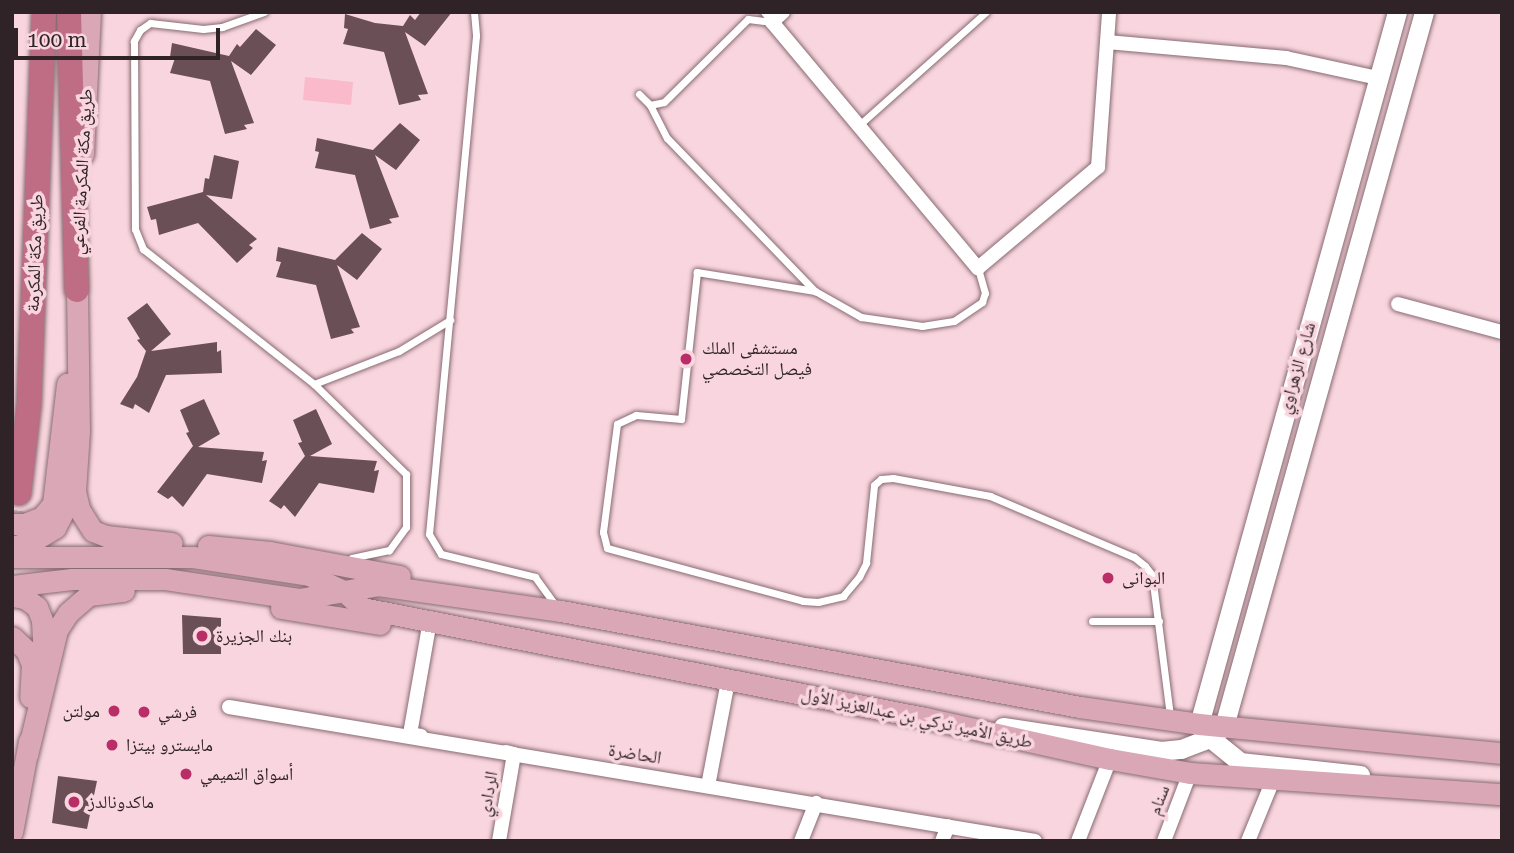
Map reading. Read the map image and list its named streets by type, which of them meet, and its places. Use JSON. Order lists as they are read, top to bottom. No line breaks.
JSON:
{"streets":{"highway":["طريق مكة المكرمة"],"main road":["طريق مكة المكرمة الفرعي","طريق الأمير تركي بن عبدالعزيز الأول"],"street":["شارع الزهراوي","الحاضرة","الردادي","سنام"]},"crossings":[["طريق الأمير تركي بن عبدالعزيز الأول","سنام"],["الحاضرة","الردادي"]],"places":["مستشفى الملك فيصل التخصصي","البوانى","بنك الجزيرة","مولتن","فرشي","مايسترو بيتزا","أسواق التميمي","ماكدونالدز"],"scale_bar":"100 m"}
